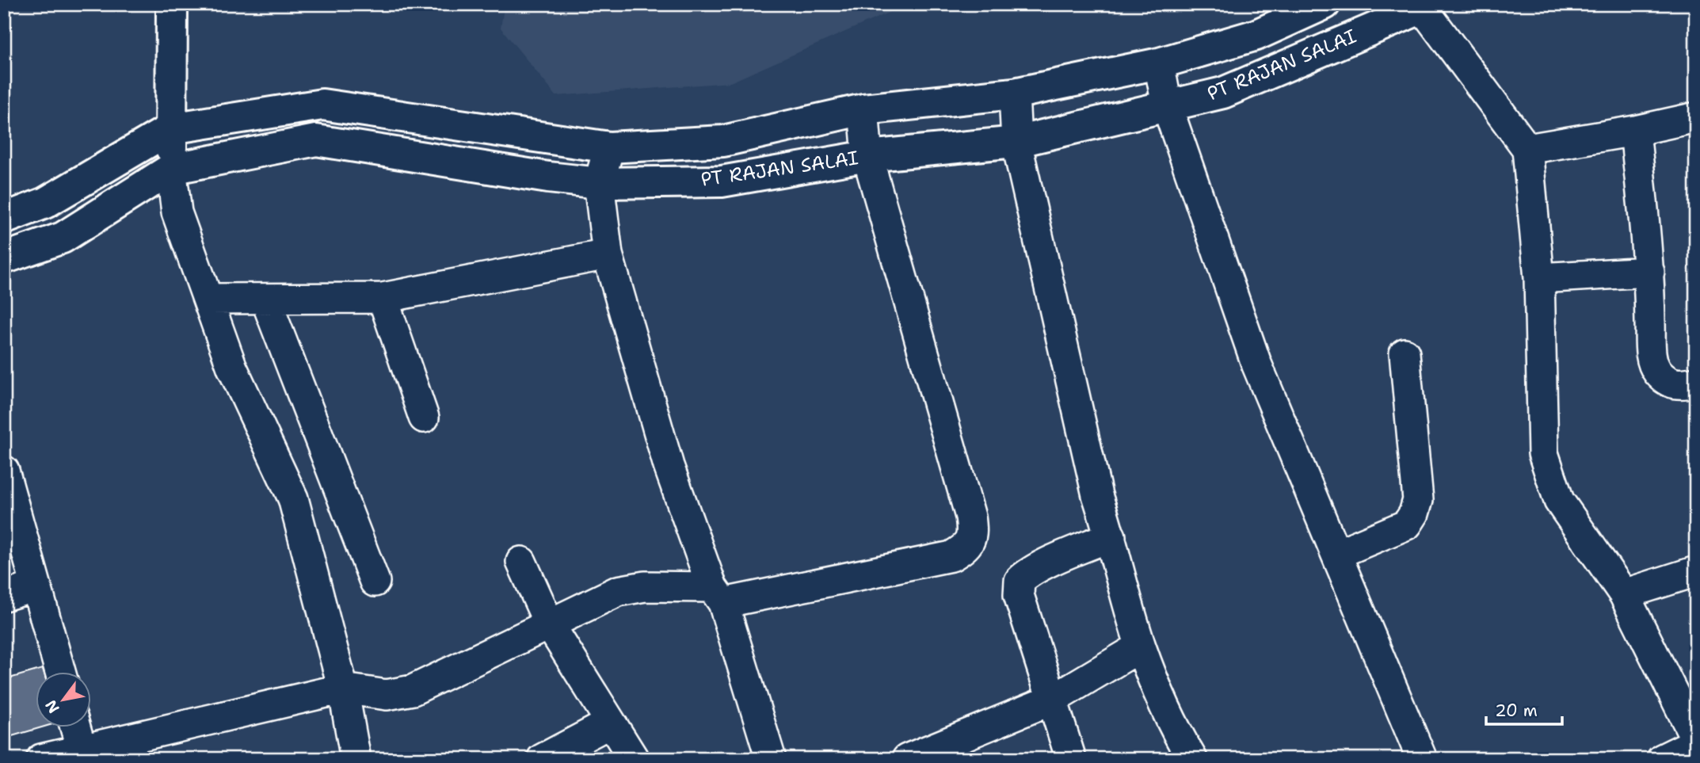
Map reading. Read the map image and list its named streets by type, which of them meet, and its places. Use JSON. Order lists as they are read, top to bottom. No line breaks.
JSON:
{"streets":{"main road":["PT RAJAN SALAI"]},"scale_bar":"20 m","north":"bottom left"}
